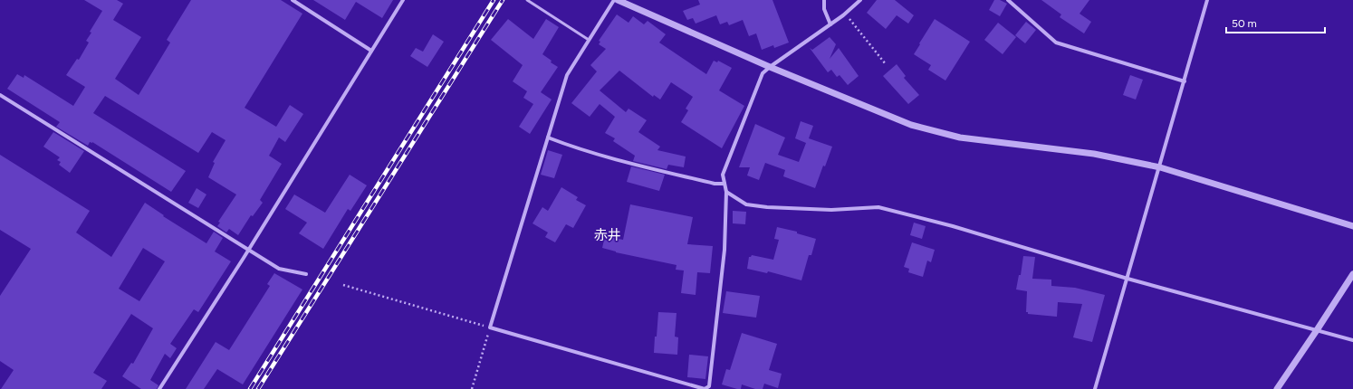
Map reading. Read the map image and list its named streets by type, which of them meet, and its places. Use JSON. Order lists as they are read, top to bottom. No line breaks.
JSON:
{"districts":["赤井"],"scale_bar":"50 m"}
